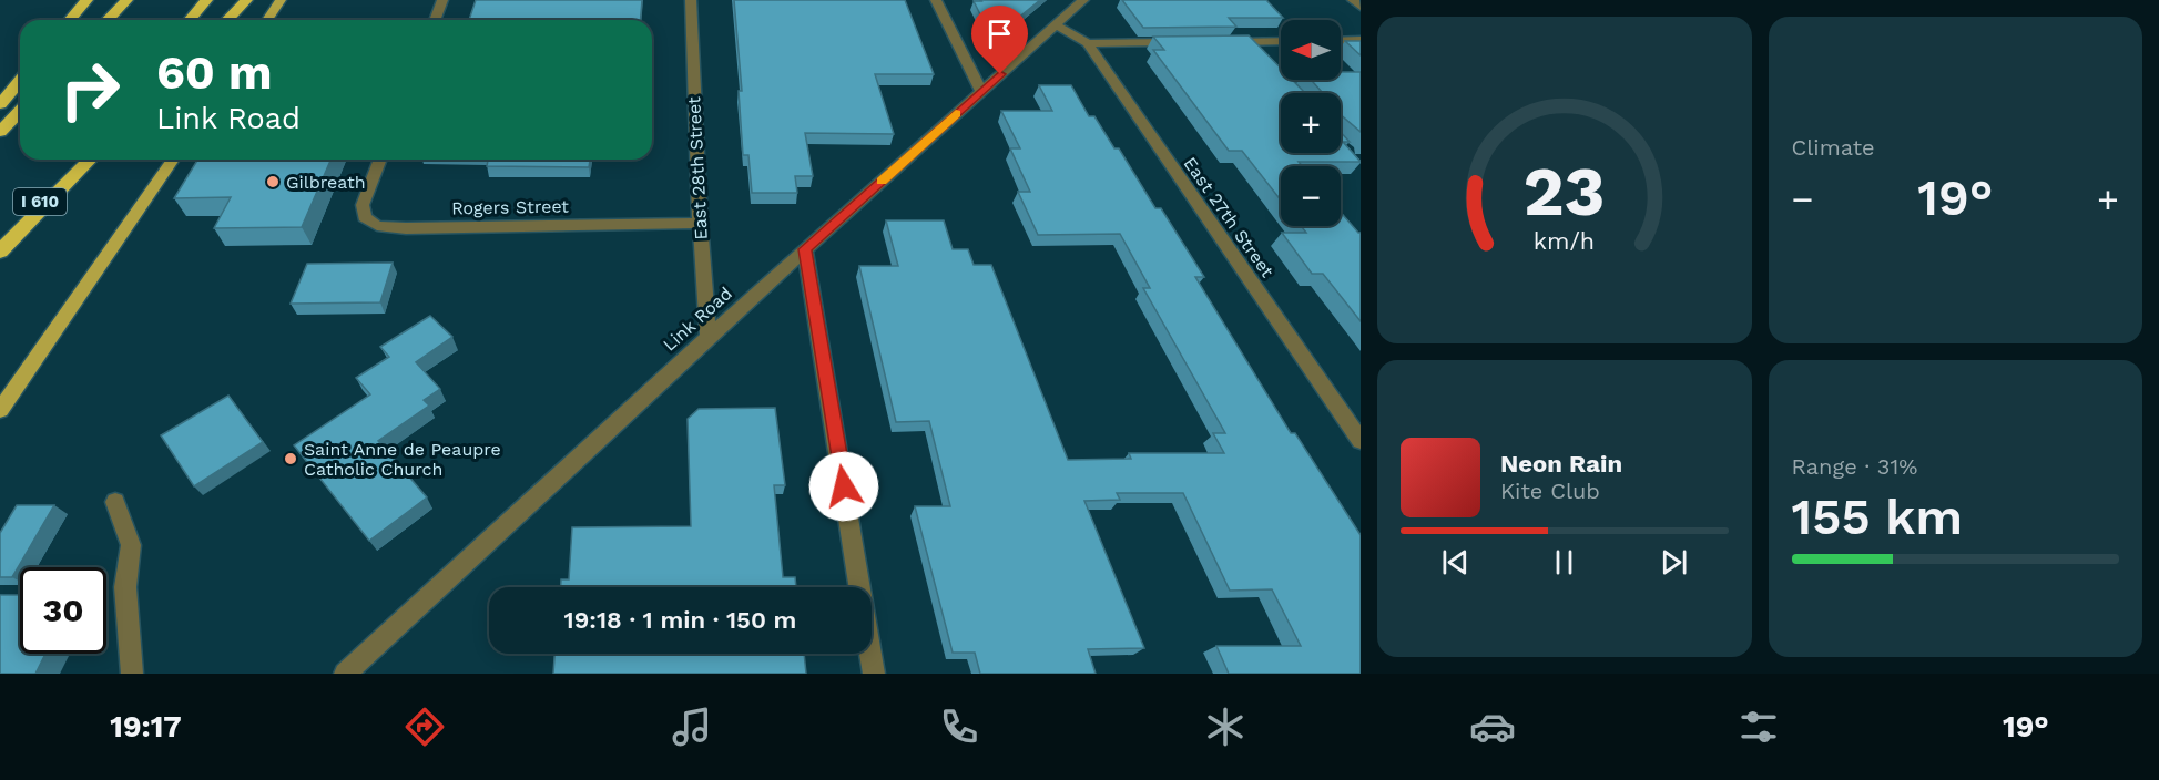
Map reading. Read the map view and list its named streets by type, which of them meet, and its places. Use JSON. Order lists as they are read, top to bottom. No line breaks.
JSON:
{"streets":{"highway":["I 610"],"street":["East 28th Street","Rogers Street","East 27th Street","Link Road"]},"crossings":[["East 28th Street","Rogers Street"],["East 28th Street","Link Road"],["East 27th Street","Link Road"]],"places":["Gilbreath","Saint Anne de Peaupre Catholic Church"],"north":"left","page":{"tile":["Climate",["Range · 31%","155 km"]],"map_buttons":["+","−"],"turn":["60 m","Link Road"],"heat":["−","19°","+"],"song":["Neon Rain","Kite Club"],"limit":"30","trip":"19:18 · 1 min · 150 m","tabs":["19:17","19°"],"gauge":["23","km/h"]}}
